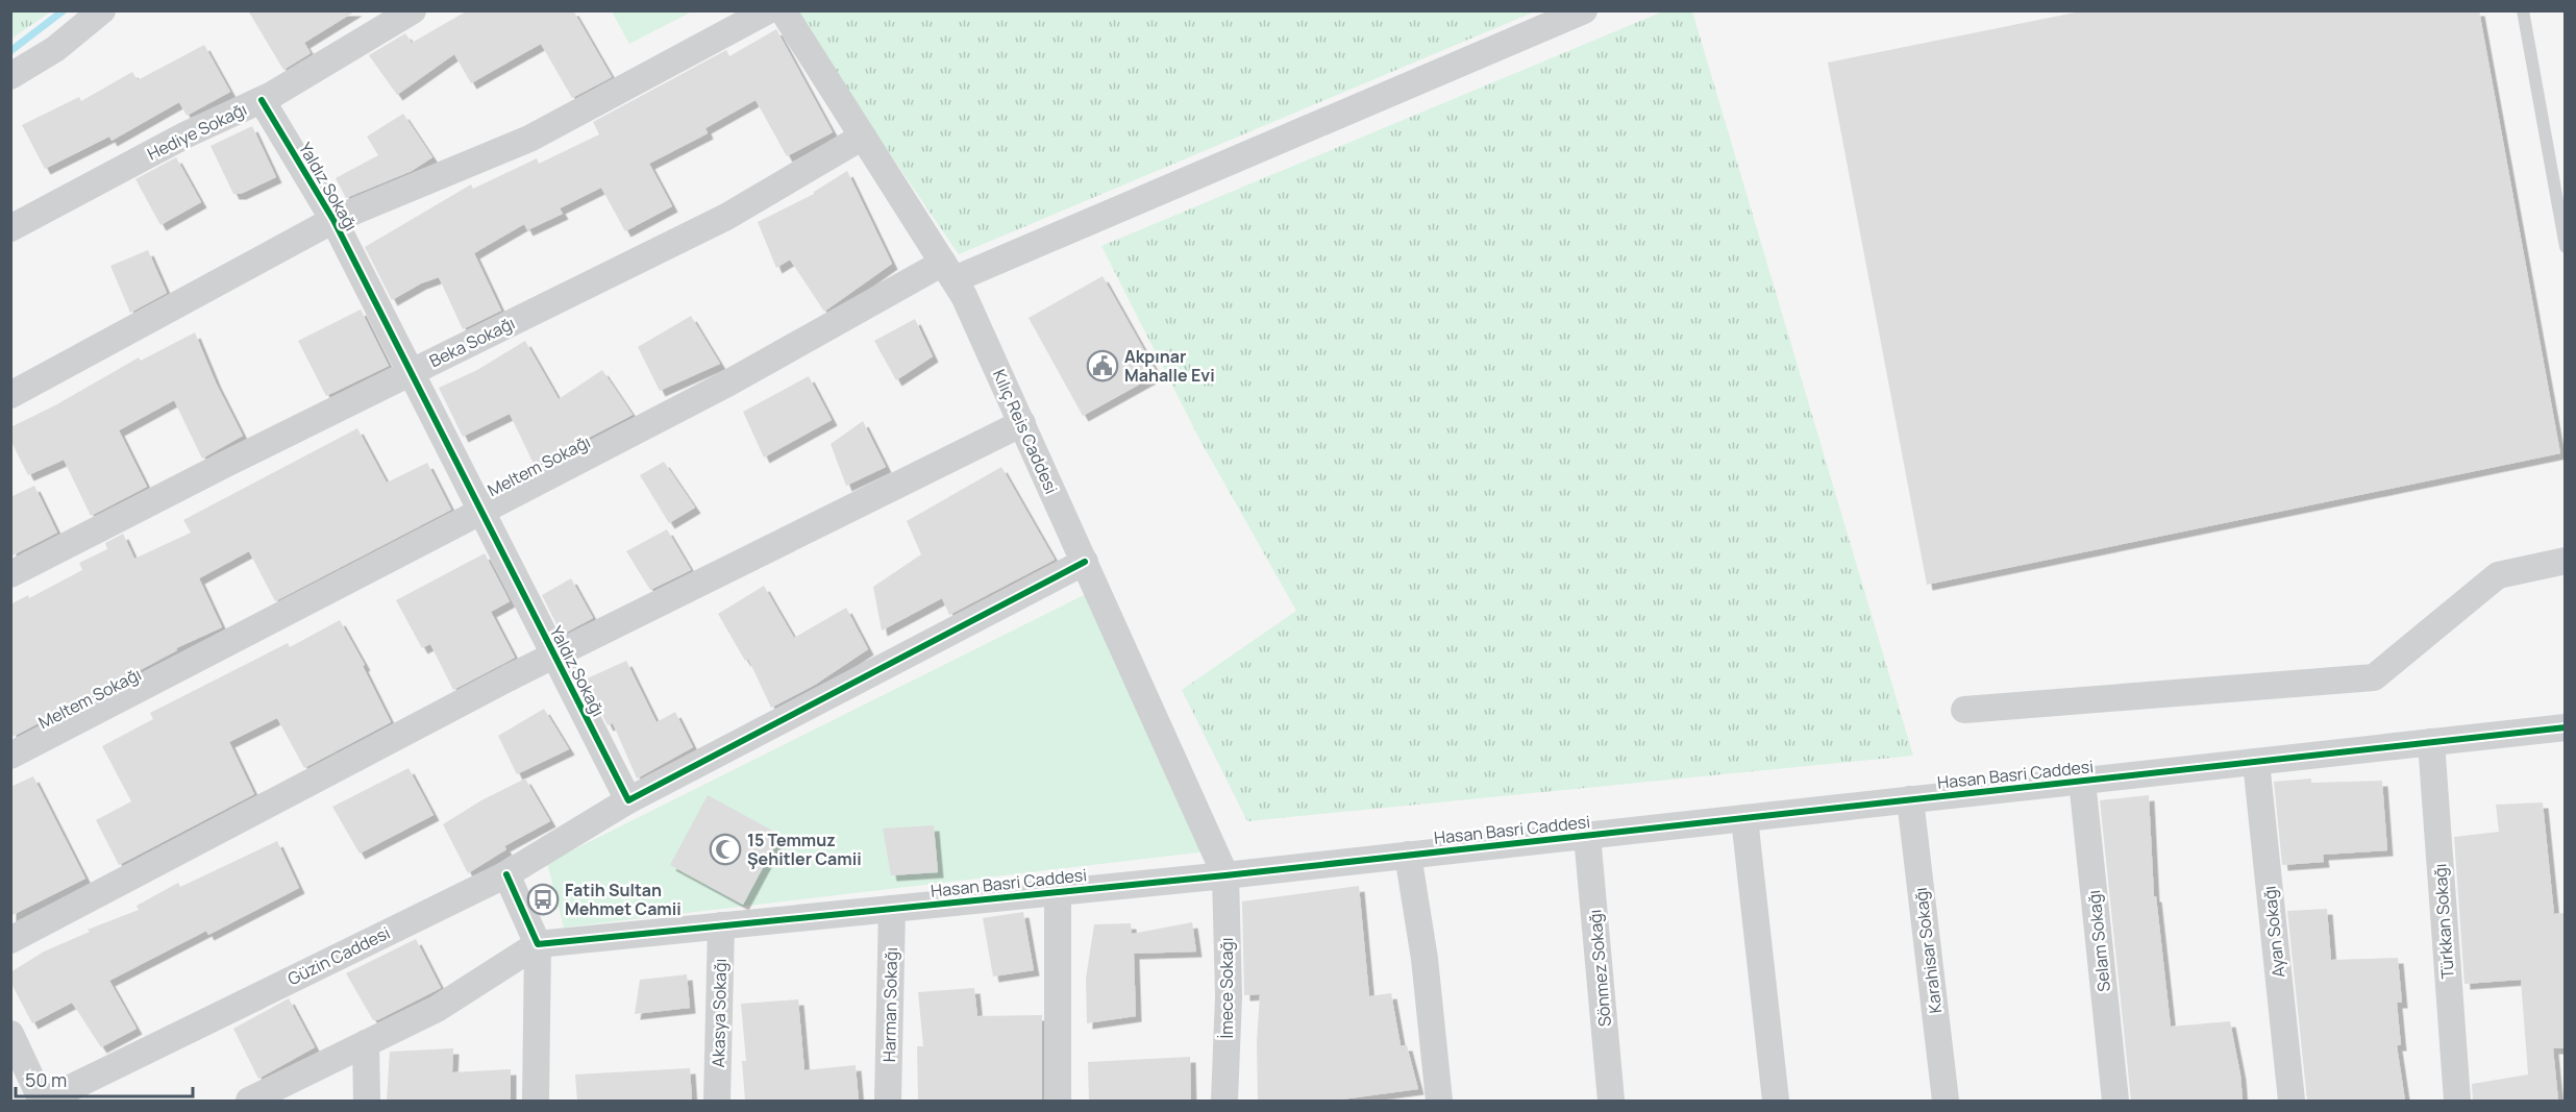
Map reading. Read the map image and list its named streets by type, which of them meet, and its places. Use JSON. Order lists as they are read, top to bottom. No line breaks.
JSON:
{"streets":{"street":["Hediye Sokağı","Yaldız Sokağı","Beka Sokağı","Kılıç Reis Caddesi","Meltem Sokağı","Hasan Basri Caddesi","Türkkan Sokağı","Ayan Sokağı","Selam Sokağı","Karahisar Sokağı","Güzin Caddesi","Sönmez Sokağı","İmece Sokağı","Harman Sokağı","Akasya Sokağı"]},"crossings":[["Hediye Sokağı","Yaldız Sokağı"],["Yaldız Sokağı","Beka Sokağı"],["Yaldız Sokağı","Meltem Sokağı"],["Yaldız Sokağı","Güzin Caddesi"],["Beka Sokağı","Kılıç Reis Caddesi"],["Kılıç Reis Caddesi","Meltem Sokağı"],["Kılıç Reis Caddesi","Hasan Basri Caddesi"],["Kılıç Reis Caddesi","İmece Sokağı"],["Hasan Basri Caddesi","Türkkan Sokağı"],["Hasan Basri Caddesi","Ayan Sokağı"],["Hasan Basri Caddesi","Selam Sokağı"],["Hasan Basri Caddesi","Karahisar Sokağı"],["Hasan Basri Caddesi","Sönmez Sokağı"],["Hasan Basri Caddesi","İmece Sokağı"],["Hasan Basri Caddesi","Harman Sokağı"],["Hasan Basri Caddesi","Akasya Sokağı"]],"places":{"public building":["Akpınar Mahalle Evi"],"mosque":["15 Temmuz Şehitler Camii"],"bus stop":["Fatih Sultan Mehmet Camii"]},"scale_bar":"50 m"}
